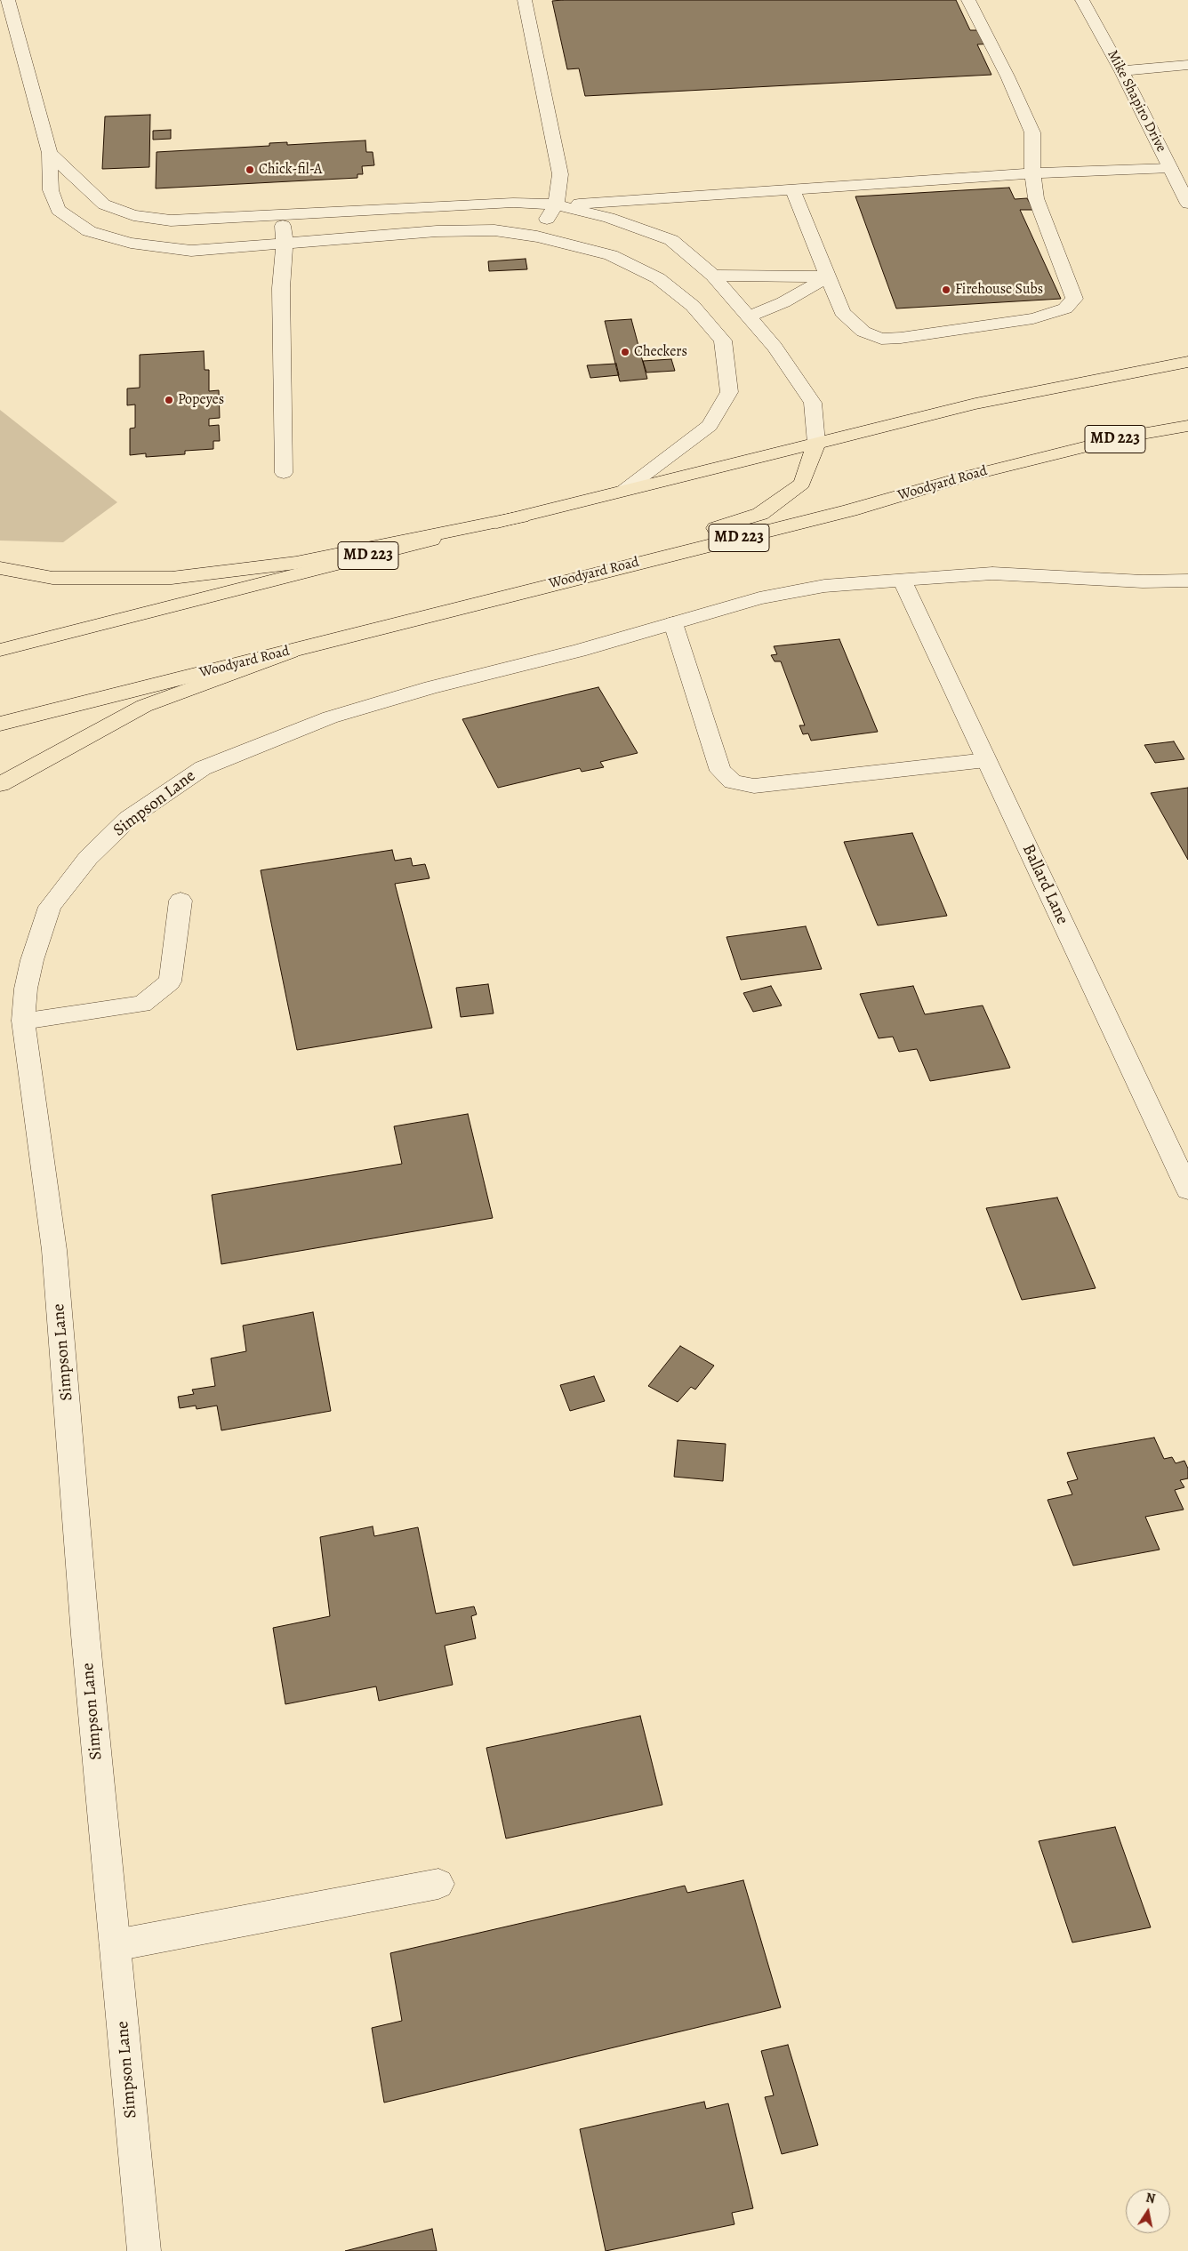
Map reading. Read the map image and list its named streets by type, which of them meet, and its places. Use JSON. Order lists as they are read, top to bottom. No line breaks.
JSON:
{"streets":{"main road":["MD 223","Woodyard Road"],"street":["Mike Shapiro Drive","Simpson Lane","Ballard Lane"]},"crossings":[["Simpson Lane","Ballard Lane"]],"places":["Chick-fil-A","Firehouse Subs","Checkers","Popeyes"],"north":"top"}
